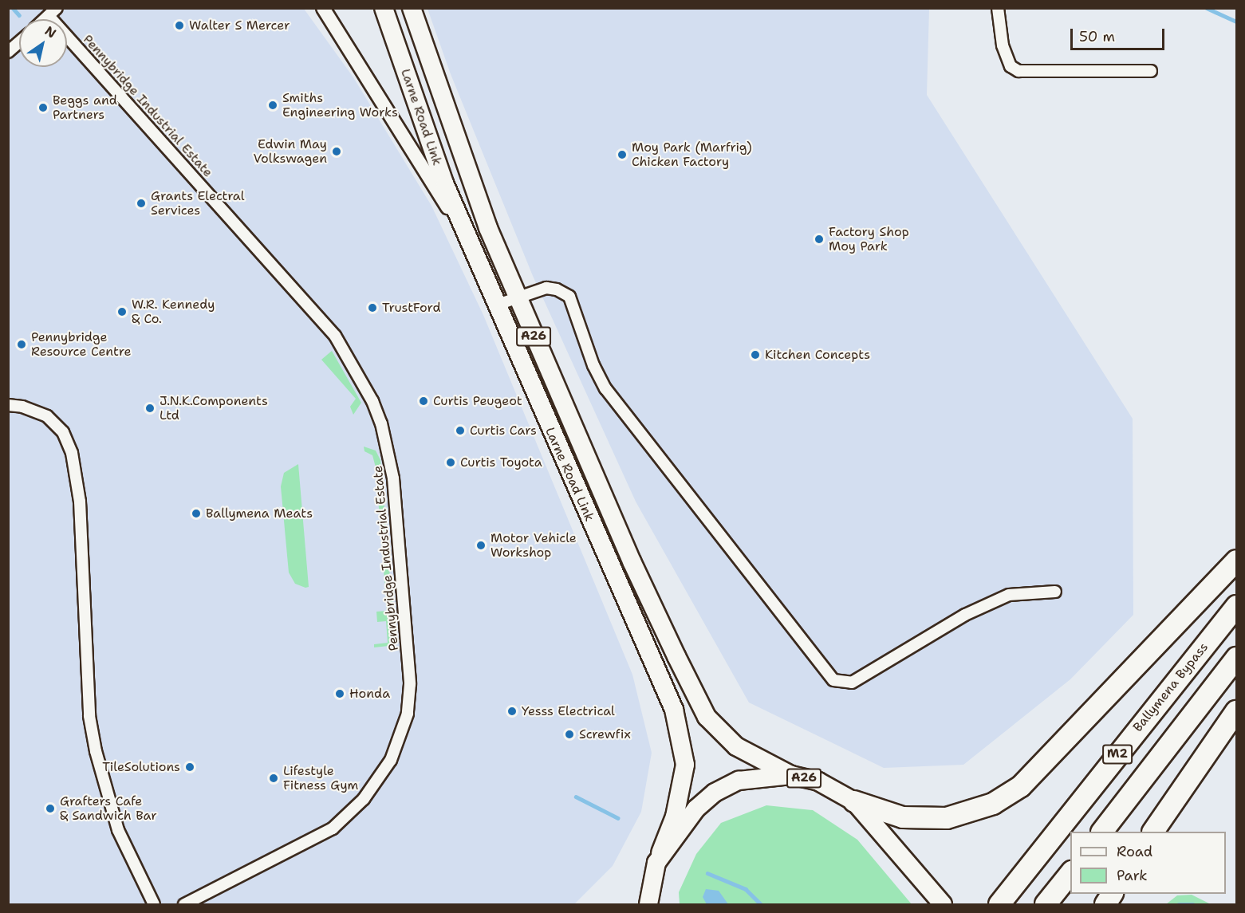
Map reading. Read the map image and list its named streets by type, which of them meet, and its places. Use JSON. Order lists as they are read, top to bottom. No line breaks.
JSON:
{"streets":{"highway":["Ballymena Bypass","M2"],"main road":["Larne Road Link","A26"],"street":["Pennybridge Industrial Estate"]},"crossings":[["Larne Road Link","A26"]],"places":["Walter S Mercer","Smiths Engineering Works","Beggs and Partners","Edwin May Volkswagen","Moy Park (Marfrig) Chicken Factory","Grants Electral Services","Factory Shop Moy Park","TrustFord","W.R. Kennedy & Co.","Pennybridge Resource Centre","Kitchen Concepts","Curtis Peugeot","J.N.K.Components Ltd","Curtis Cars","Curtis Toyota","Ballymena Meats","Motor Vehicle Workshop","Honda","Yesss Electrical","Screwfix","TileSolutions","Lifestyle Fitness Gym","Grafters Cafe & Sandwich Bar"],"legend":["Road","Park"],"scale_bar":"50 m","north":"top right"}
